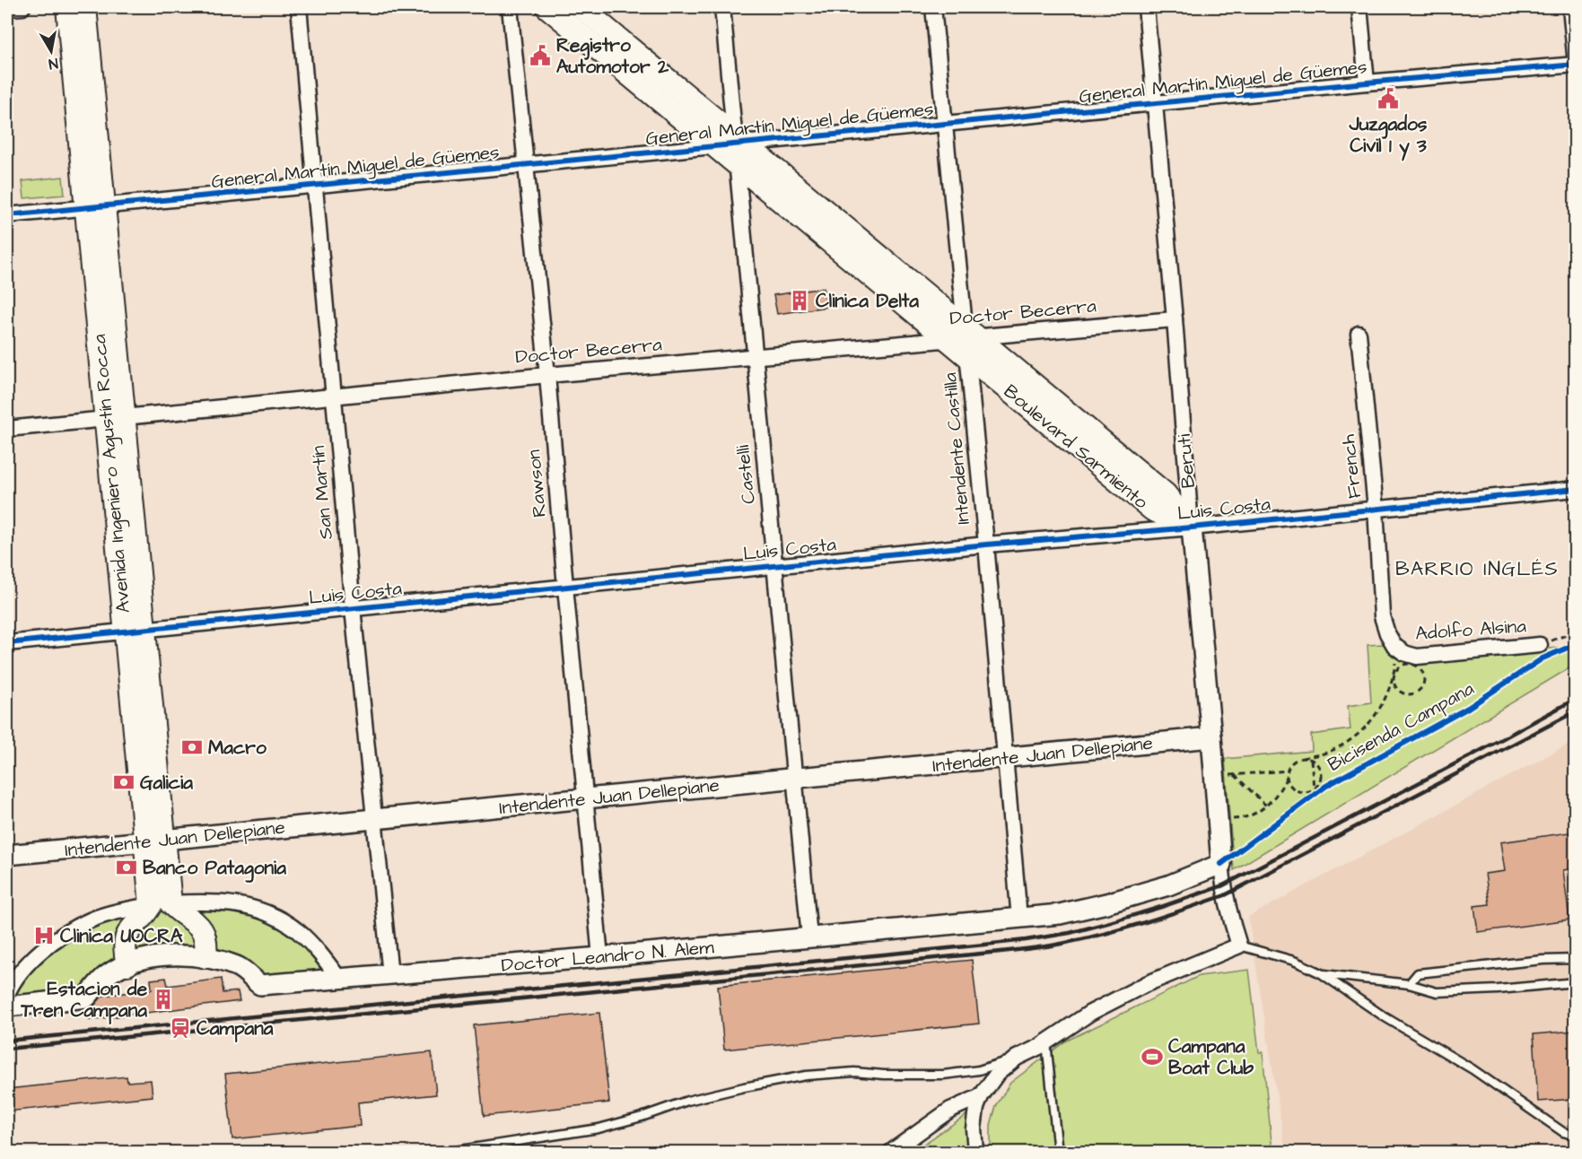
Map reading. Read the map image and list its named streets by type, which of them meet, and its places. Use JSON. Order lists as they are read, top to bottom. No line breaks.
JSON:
{"streets":{"main road":["Boulevard Sarmiento","Avenida Ingeniero Agustín Rocca"],"street":["General Martín Miguel de Güemes","Doctor Becerra","Intendente Castilla","Beruti","French","Castelli","Rawson","San Martín","Luis Costa","Adolfo Alsina","Intendente Juan Dellepiane","Doctor Leandro N. Alem"],"cycle path":["Bicisenda Campana"]},"crossings":[["General Martín Miguel de Güemes","Boulevard Sarmiento"],["General Martín Miguel de Güemes","Intendente Castilla"],["General Martín Miguel de Güemes","Beruti"],["General Martín Miguel de Güemes","Avenida Ingeniero Agustín Rocca"],["General Martín Miguel de Güemes","Castelli"],["General Martín Miguel de Güemes","Rawson"],["General Martín Miguel de Güemes","San Martín"],["Doctor Becerra","Boulevard Sarmiento"],["Doctor Becerra","Intendente Castilla"],["Doctor Becerra","Beruti"],["Doctor Becerra","Avenida Ingeniero Agustín Rocca"],["Doctor Becerra","Castelli"],["Doctor Becerra","Rawson"],["Doctor Becerra","San Martín"],["Boulevard Sarmiento","Intendente Castilla"],["Boulevard Sarmiento","Beruti"],["Boulevard Sarmiento","Castelli"],["Boulevard Sarmiento","Luis Costa"],["Intendente Castilla","Luis Costa"],["Intendente Castilla","Intendente Juan Dellepiane"],["Intendente Castilla","Doctor Leandro N. Alem"],["Beruti","Luis Costa"],["Beruti","Intendente Juan Dellepiane"],["Beruti","Doctor Leandro N. Alem"],["French","Luis Costa"],["French","Adolfo Alsina"],["Avenida Ingeniero Agustín Rocca","Luis Costa"],["Avenida Ingeniero Agustín Rocca","Intendente Juan Dellepiane"],["Castelli","Luis Costa"],["Castelli","Intendente Juan Dellepiane"],["Castelli","Doctor Leandro N. Alem"],["Rawson","Luis Costa"],["Rawson","Intendente Juan Dellepiane"],["Rawson","Doctor Leandro N. Alem"],["San Martín","Luis Costa"],["San Martín","Intendente Juan Dellepiane"],["San Martín","Doctor Leandro N. Alem"]],"districts":["BARRIO INGLÉS"],"places":{"public building":["Registro Automotor 2","Juzgados Civil 1 y 3"],"building":["Clinica Delta","Estacion de Tren Campana"],"bank":["Macro","Galicia","Banco Patagonia"],"hospital":["Clinica UOCRA"],"station":["Campana"],"sports":["Campana Boat Club"]},"north":"bottom"}
